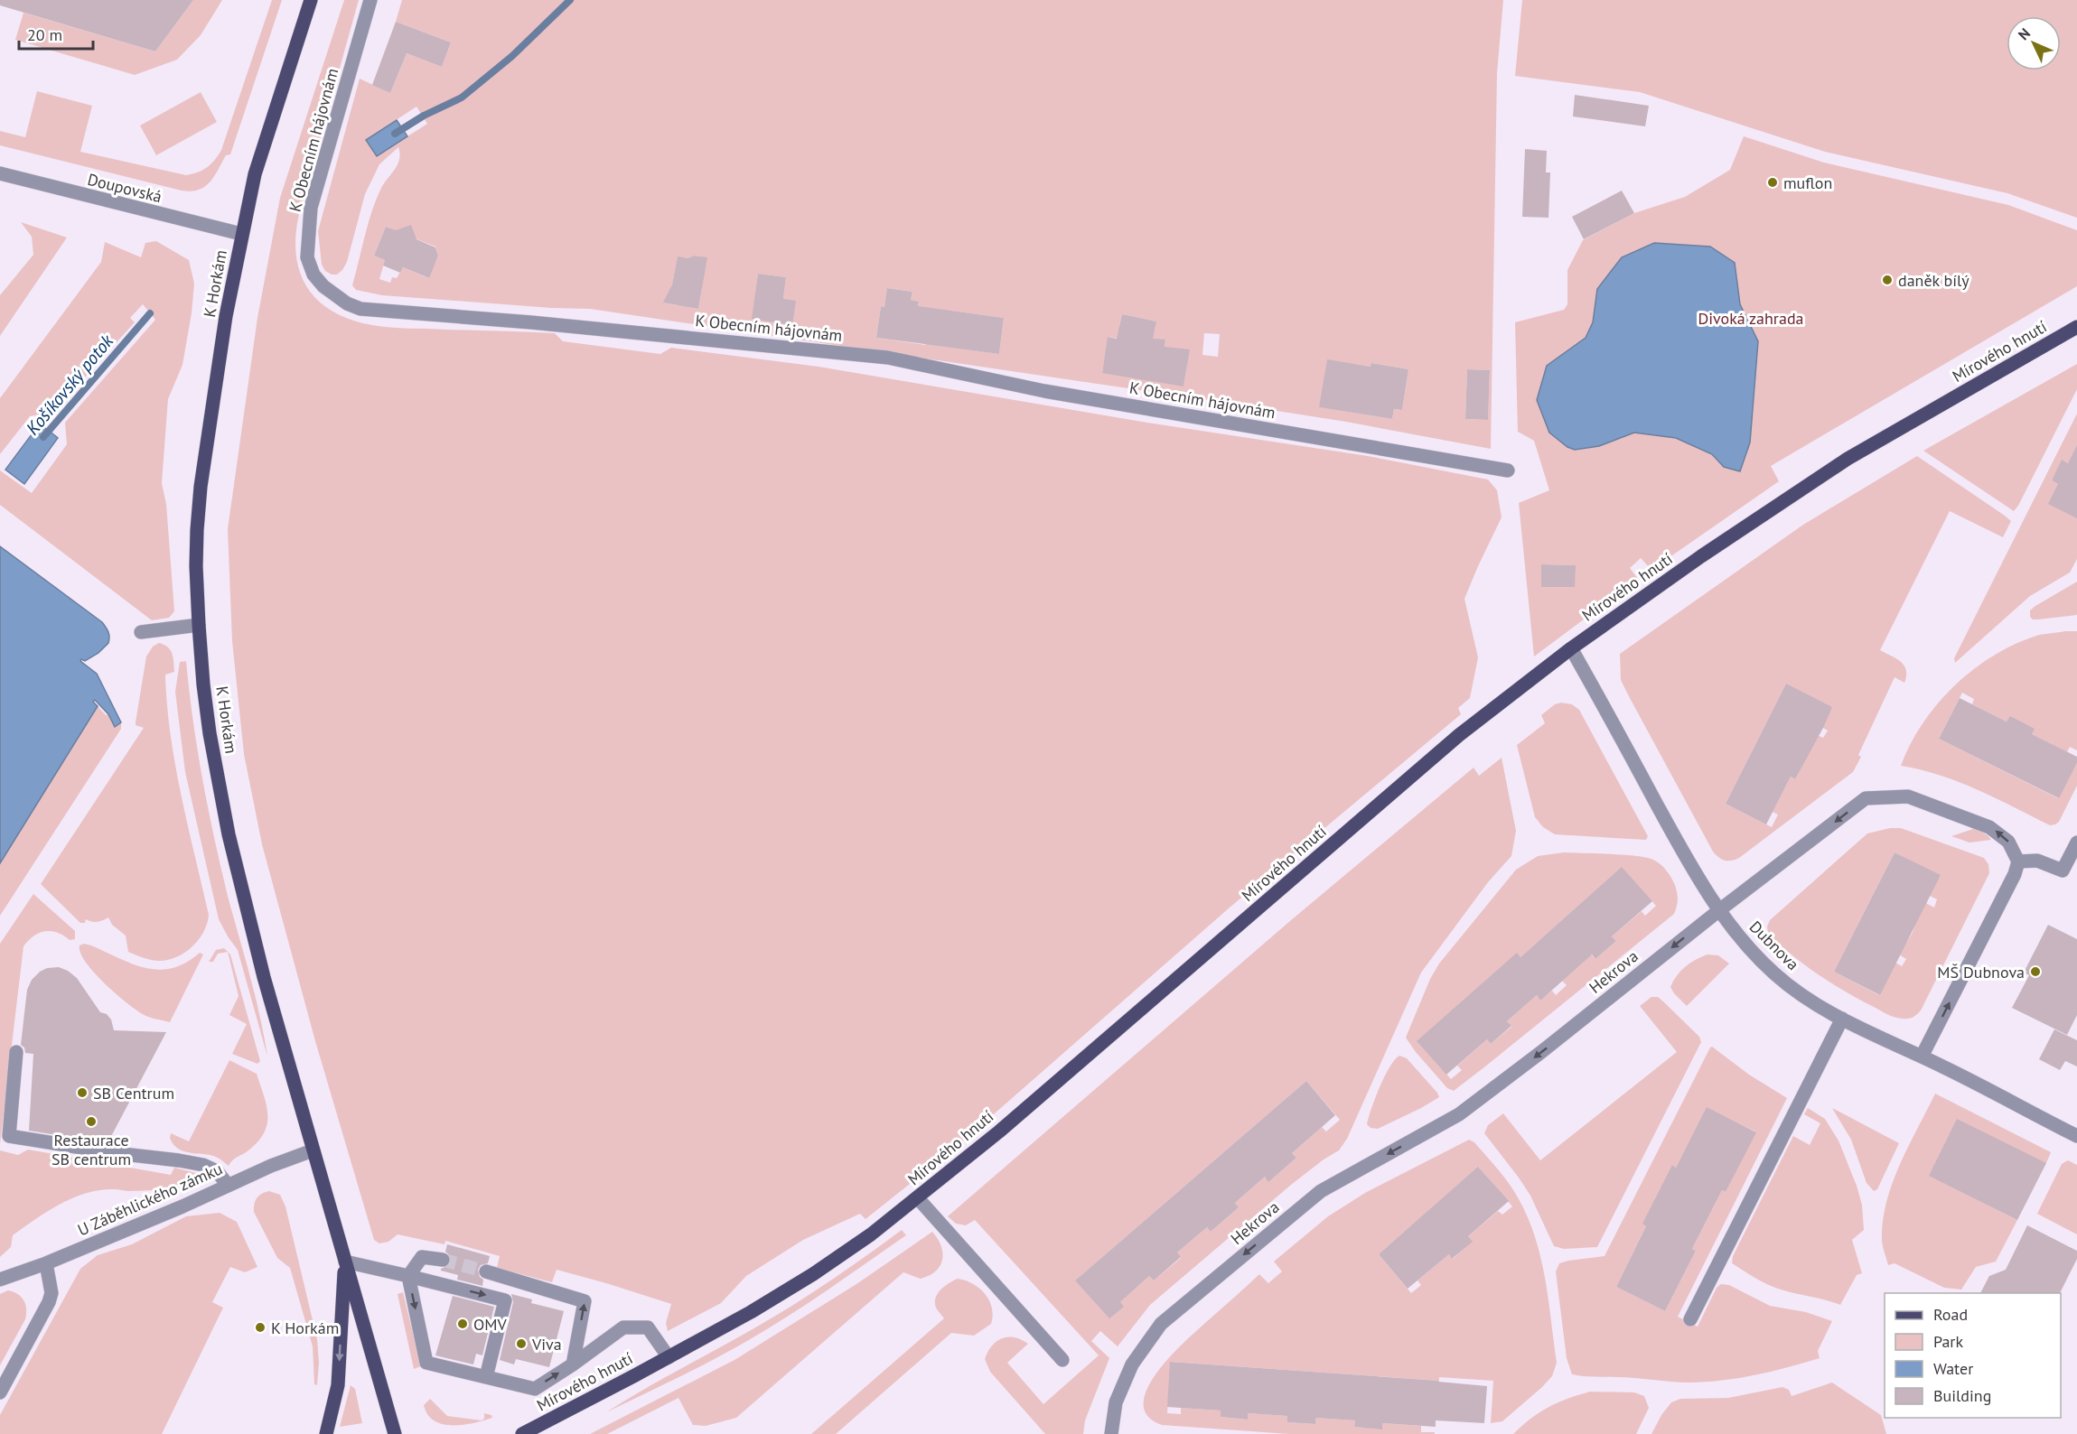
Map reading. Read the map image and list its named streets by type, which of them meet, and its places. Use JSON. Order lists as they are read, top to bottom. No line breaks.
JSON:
{"streets":{"main road":["K Horkám","Mírového hnutí"],"street":["K Obecním hájovnám","Doupovská","Dubnova","Hekrova","U Záběhlického zámku"]},"crossings":[["Doupovská","K Horkám"],["K Horkám","U Záběhlického zámku"],["Mírového hnutí","Dubnova"],["Dubnova","Hekrova"]],"one_way":["Hekrova"],"water":["Košíkovský potok"],"parks":["Divoká zahrada"],"places":["muflon","daněk bílý","MŠ Dubnova","SB Centrum","Restaurace SB centrum","OMV","K Horkám","Viva"],"legend":["Road","Park","Water","Building"],"scale_bar":"20 m","north":"top left"}
